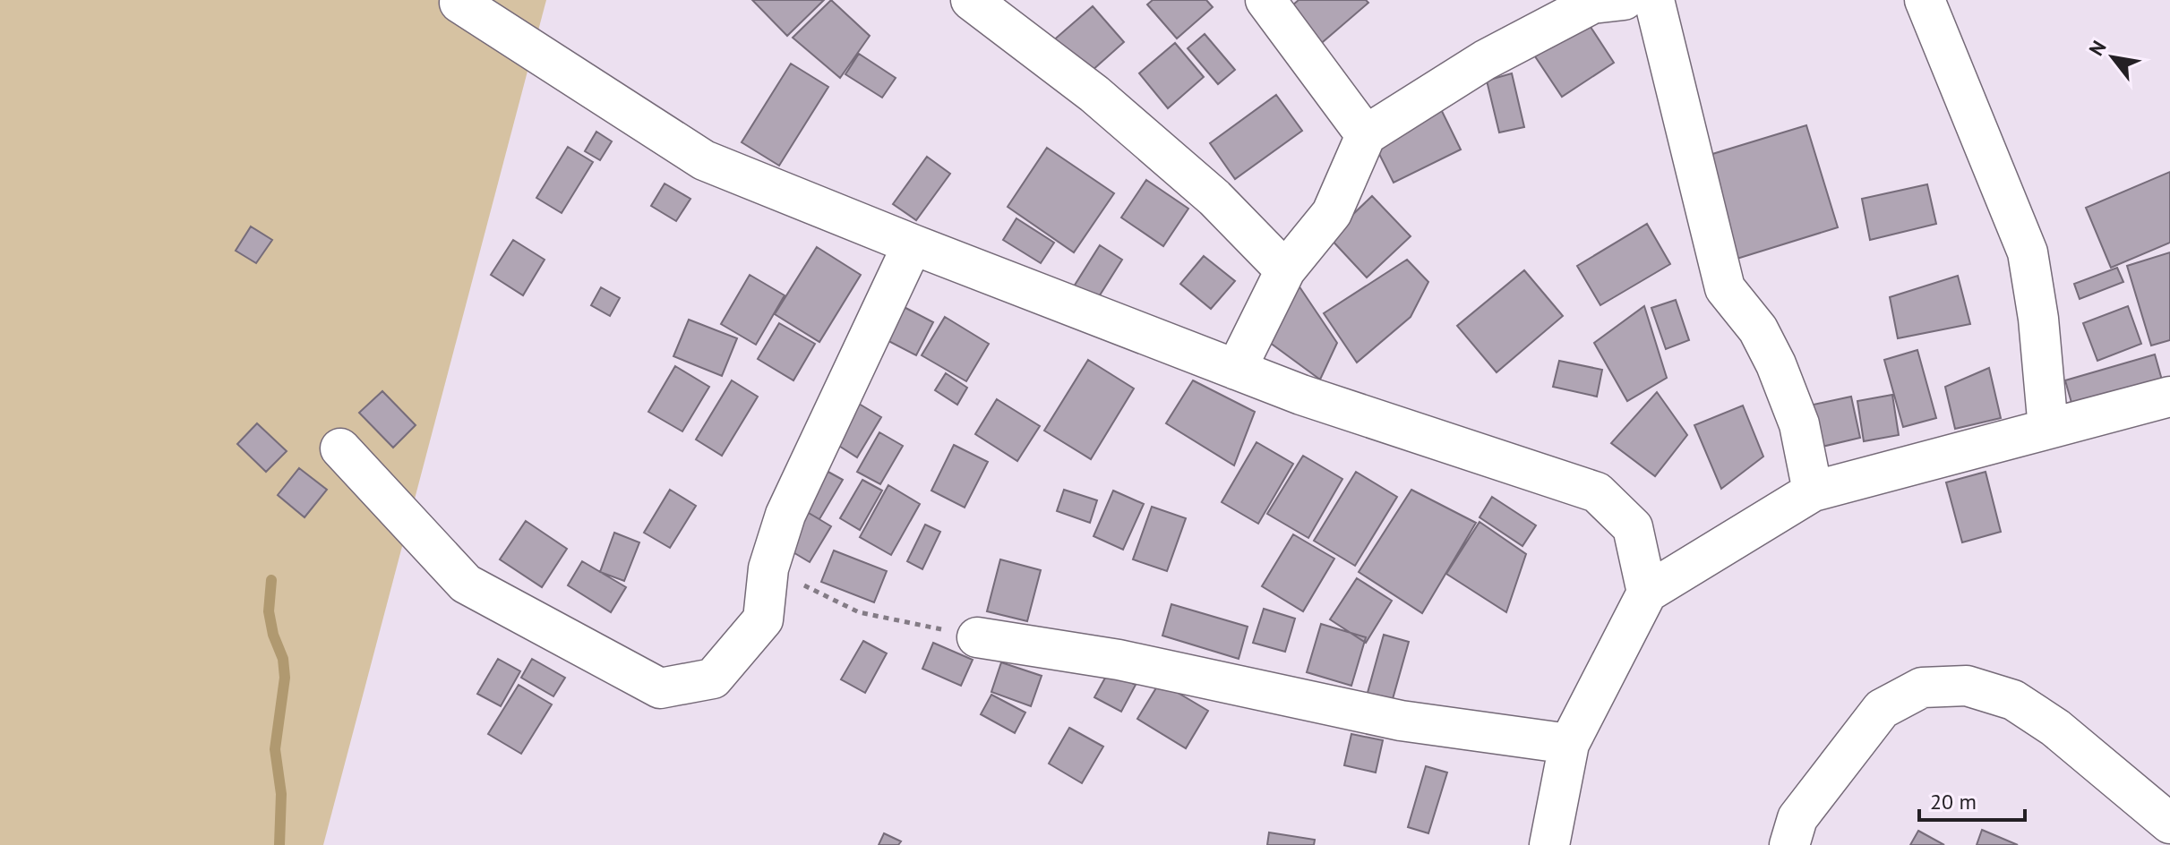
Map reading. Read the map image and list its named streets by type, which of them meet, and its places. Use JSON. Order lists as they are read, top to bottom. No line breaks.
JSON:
{"scale_bar":"20 m","north":"top left"}
